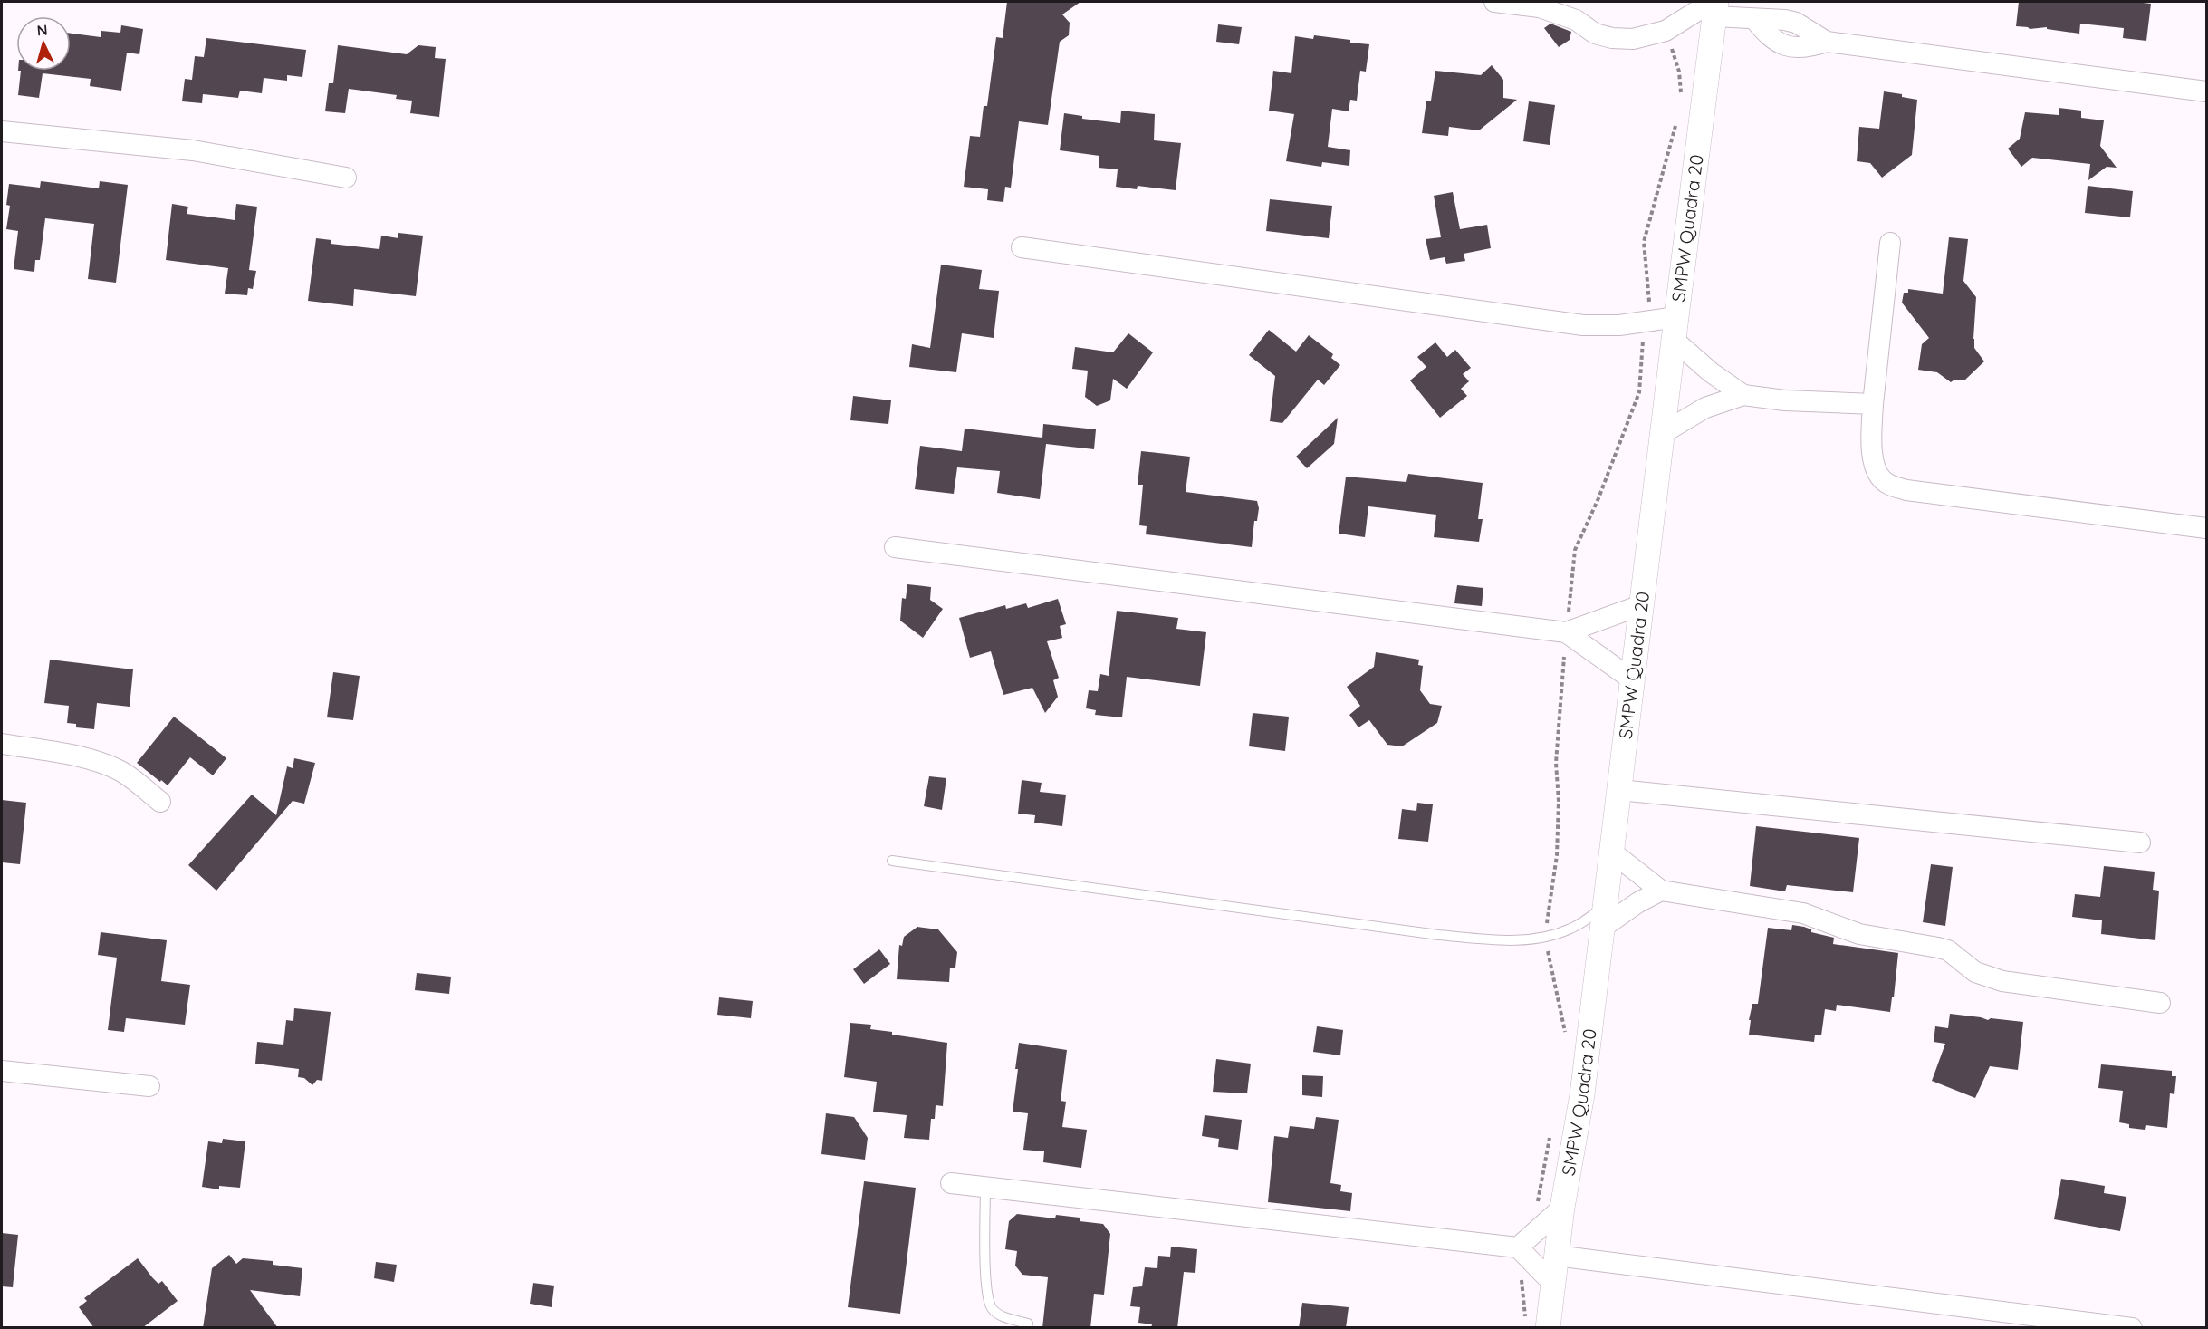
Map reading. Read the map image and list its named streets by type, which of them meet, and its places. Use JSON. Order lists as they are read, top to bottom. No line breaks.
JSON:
{"streets":{"street":["SMPW Quadra 20"]},"north":"top"}
